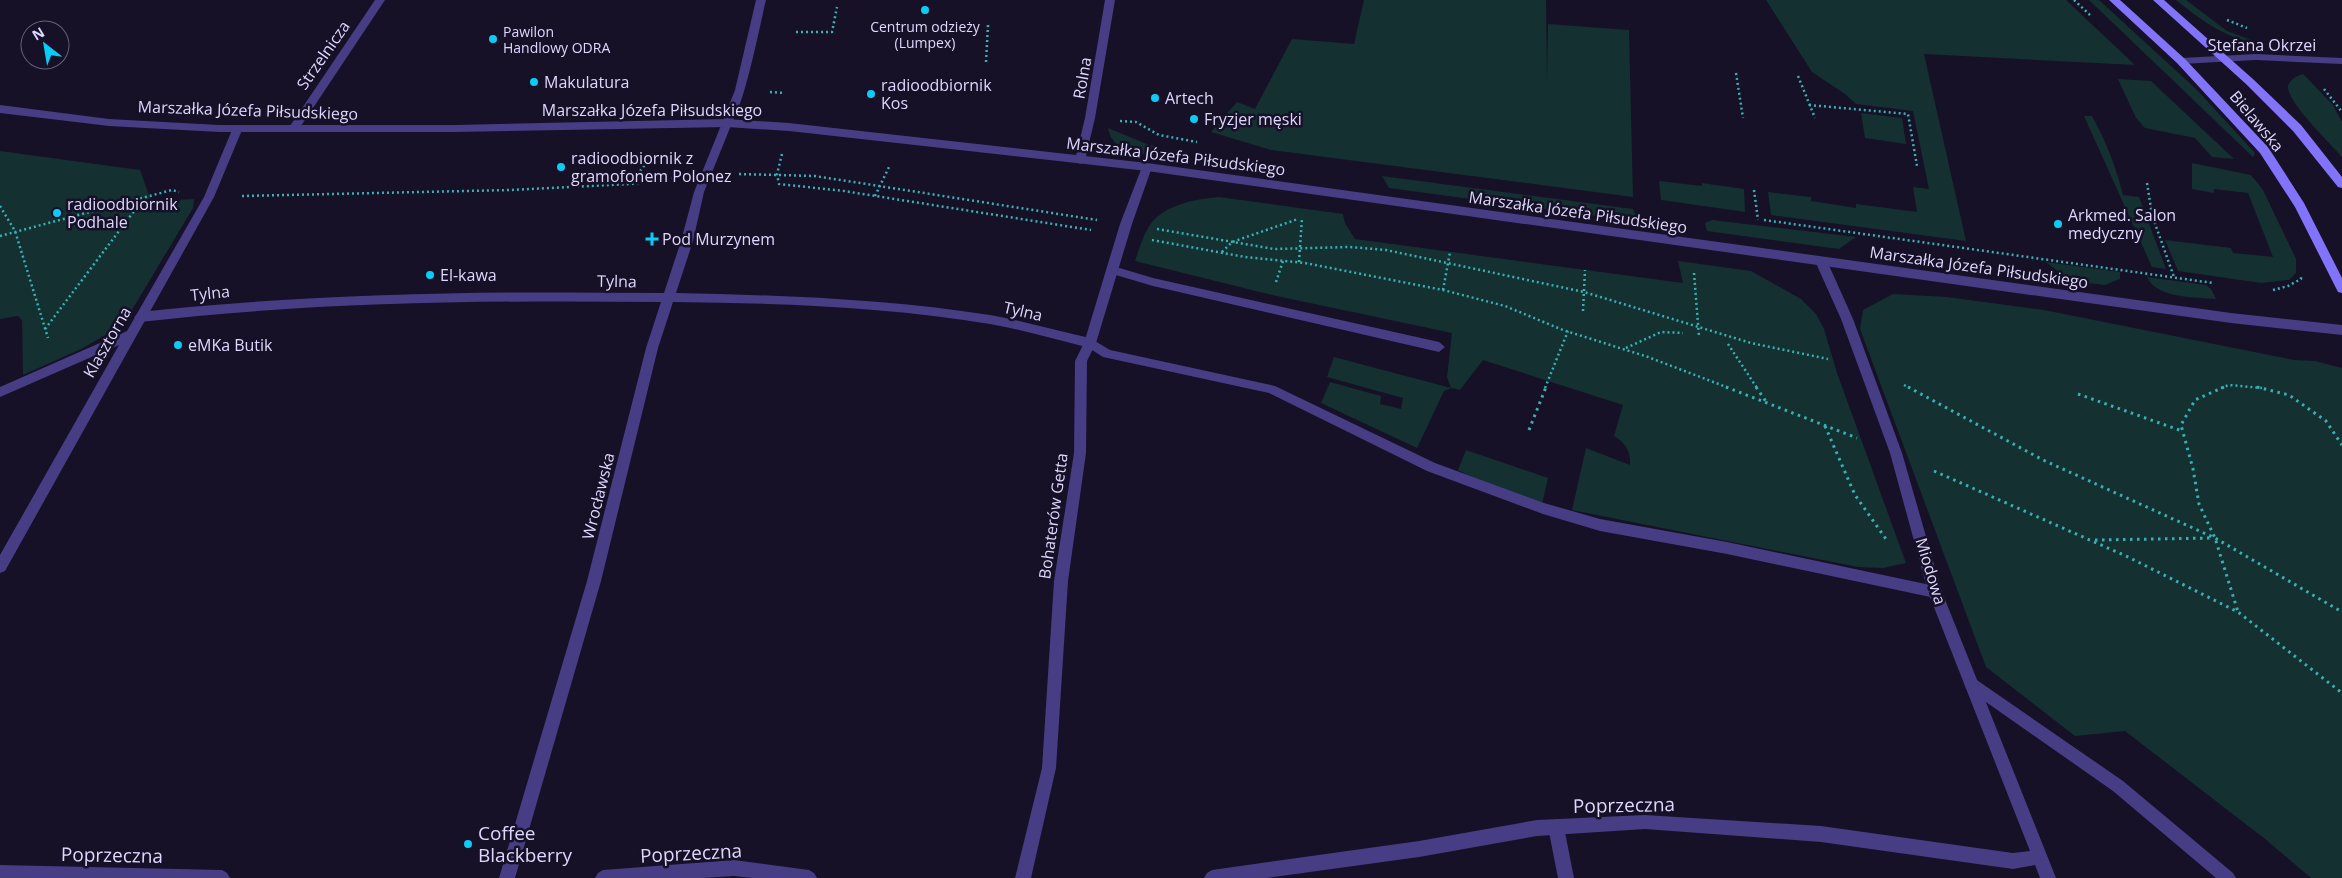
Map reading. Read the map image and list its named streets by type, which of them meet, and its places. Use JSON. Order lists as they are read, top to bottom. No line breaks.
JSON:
{"streets":{"main road":["Bielawska"],"street":["Stefana Okrzei","Strzelnicza","Rolna","Marszałka Józefa Piłsudskiego","Tylna","Klasztorna","Wrocławska","Bohaterów Getta","Miodowa","Poprzeczna"]},"crossings":[["Stefana Okrzei","Bielawska"],["Strzelnicza","Marszałka Józefa Piłsudskiego"],["Rolna","Marszałka Józefa Piłsudskiego"],["Marszałka Józefa Piłsudskiego","Klasztorna"],["Marszałka Józefa Piłsudskiego","Wrocławska"],["Marszałka Józefa Piłsudskiego","Bohaterów Getta"],["Marszałka Józefa Piłsudskiego","Miodowa"],["Tylna","Klasztorna"],["Tylna","Wrocławska"],["Tylna","Bohaterów Getta"],["Tylna","Miodowa"],["Miodowa","Poprzeczna"]],"places":{"other":["Centrum odzieży (Lumpex)","Pawilon Handlowy ODRA","Makulatura","radioodbiornik Kos","Artech","Fryzjer męski","radioodbiornik z gramofonem Polonez","radioodbiornik Podhale","Arkmed. Salon medyczny","El-kawa","eMKa Butik","Coffee Blackberry"],"health":["Pod Murzynem"]},"north":"top left"}
